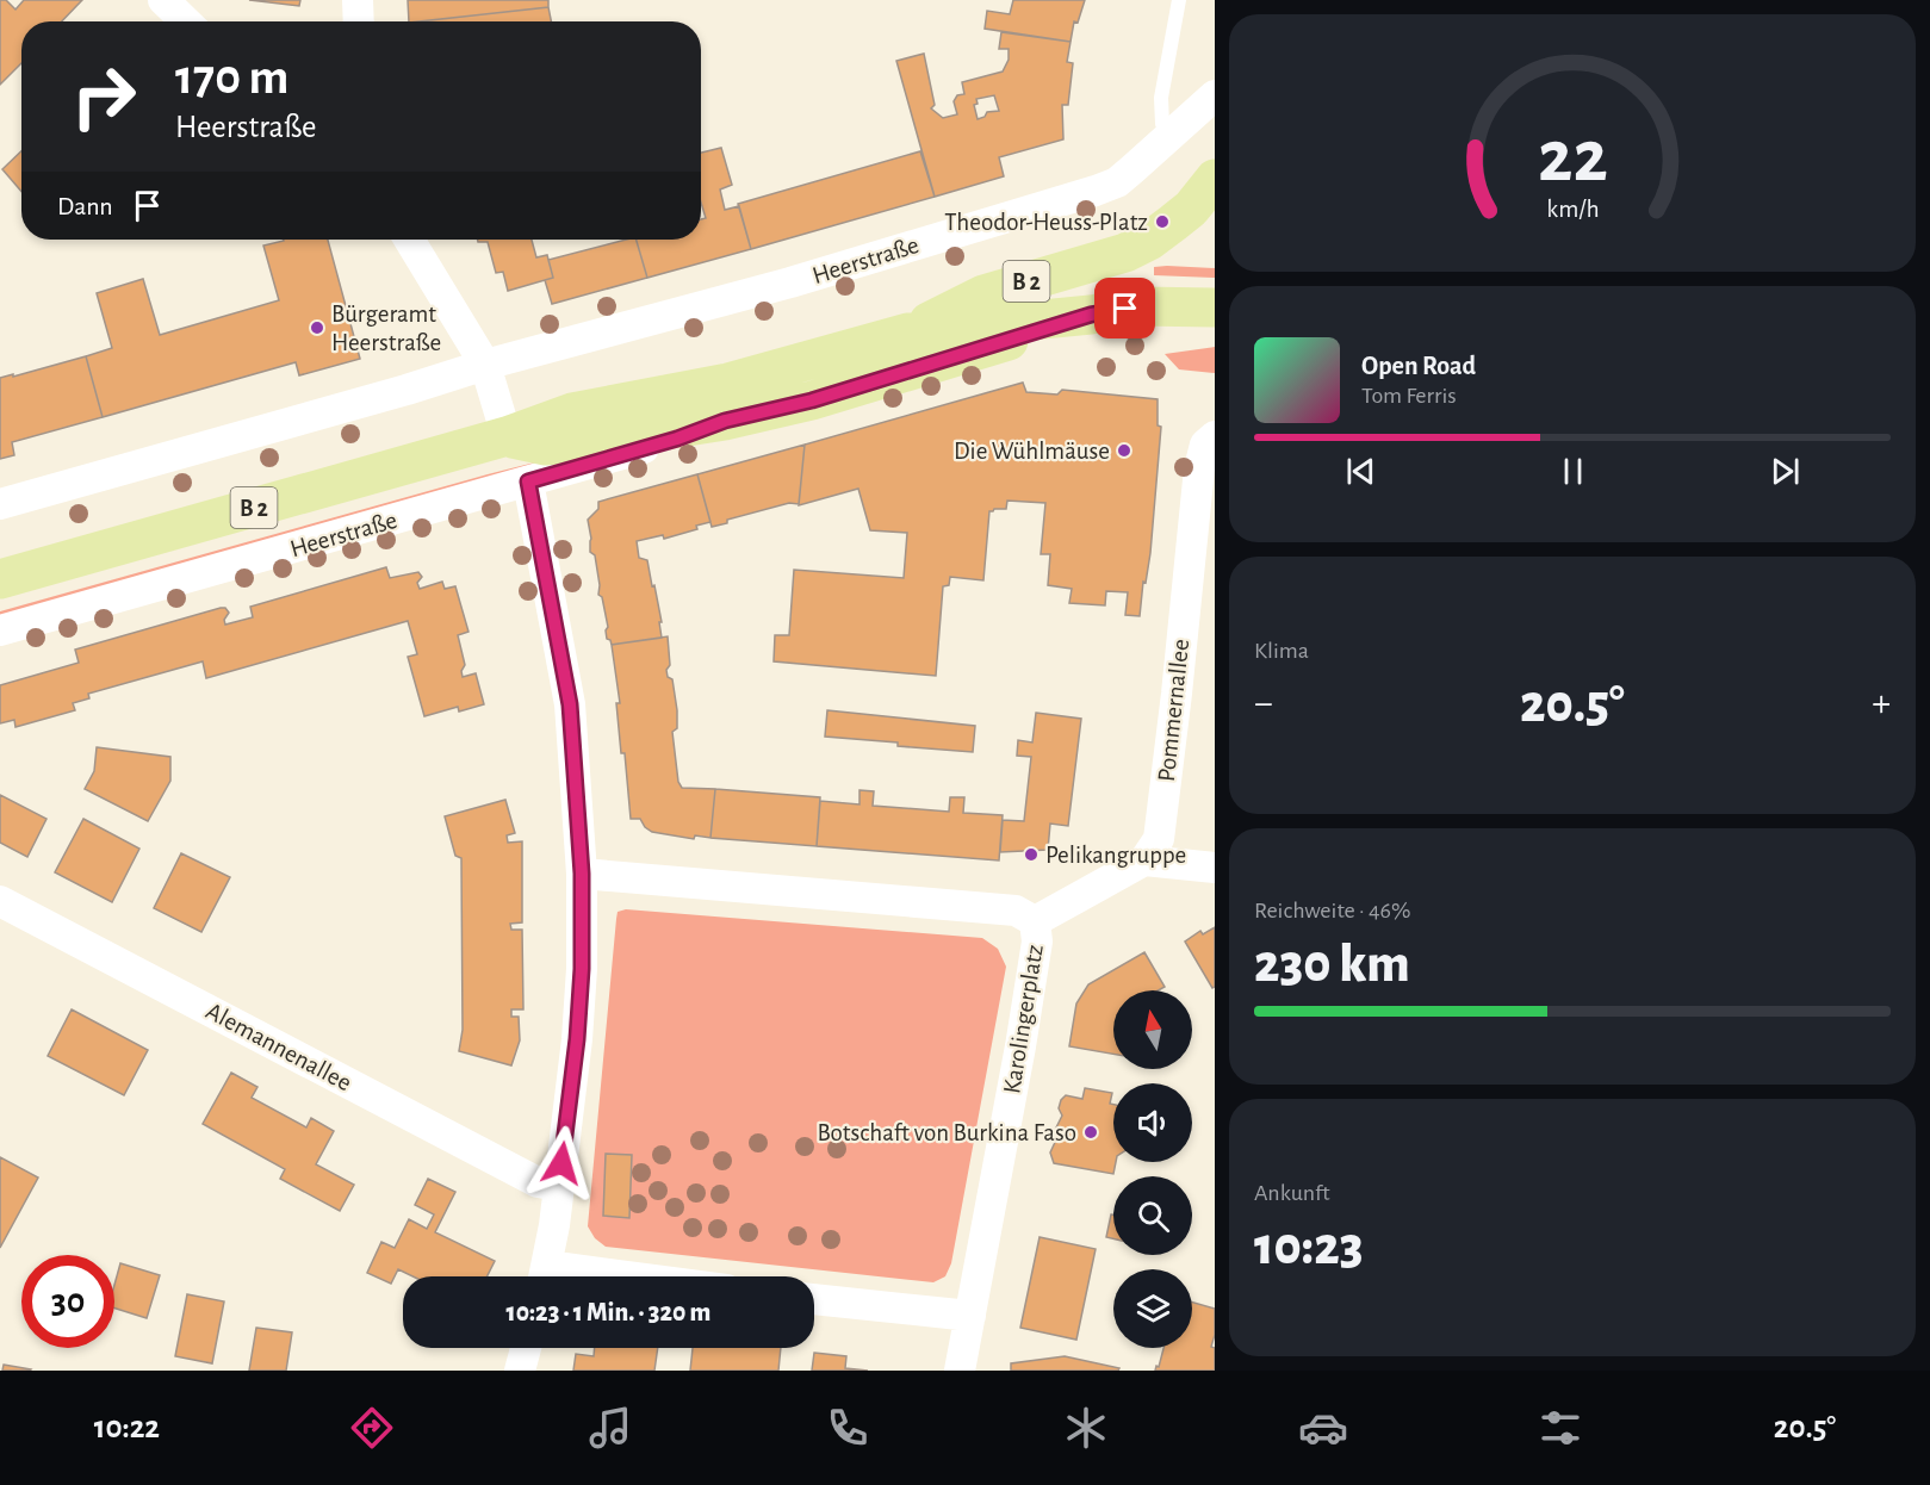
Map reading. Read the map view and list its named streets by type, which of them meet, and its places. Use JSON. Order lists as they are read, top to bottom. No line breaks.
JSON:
{"streets":{"main road":["Heerstraße","B 2"],"street":["Pommernallee","Karolingerplatz","Alemannenallee"]},"places":["Theodor-Heuss-Platz","Bürgeramt Heerstraße","Die Wühlmäuse","Pelikangruppe","Botschaft von Burkina Faso"],"north":"top","page":{"turn":["170 m","Heerstraße"],"then":"Dann","song":["Open Road","Tom Ferris"],"tile":["Klima",["Reichweite · 46%","230 km"],["Ankunft","10:23"]],"heat":["−","20.5°","+"],"limit":"30","trip":"10:23 · 1 Min. · 320 m","tabs":["10:22","20.5°"],"gauge":["22","km/h"]}}
